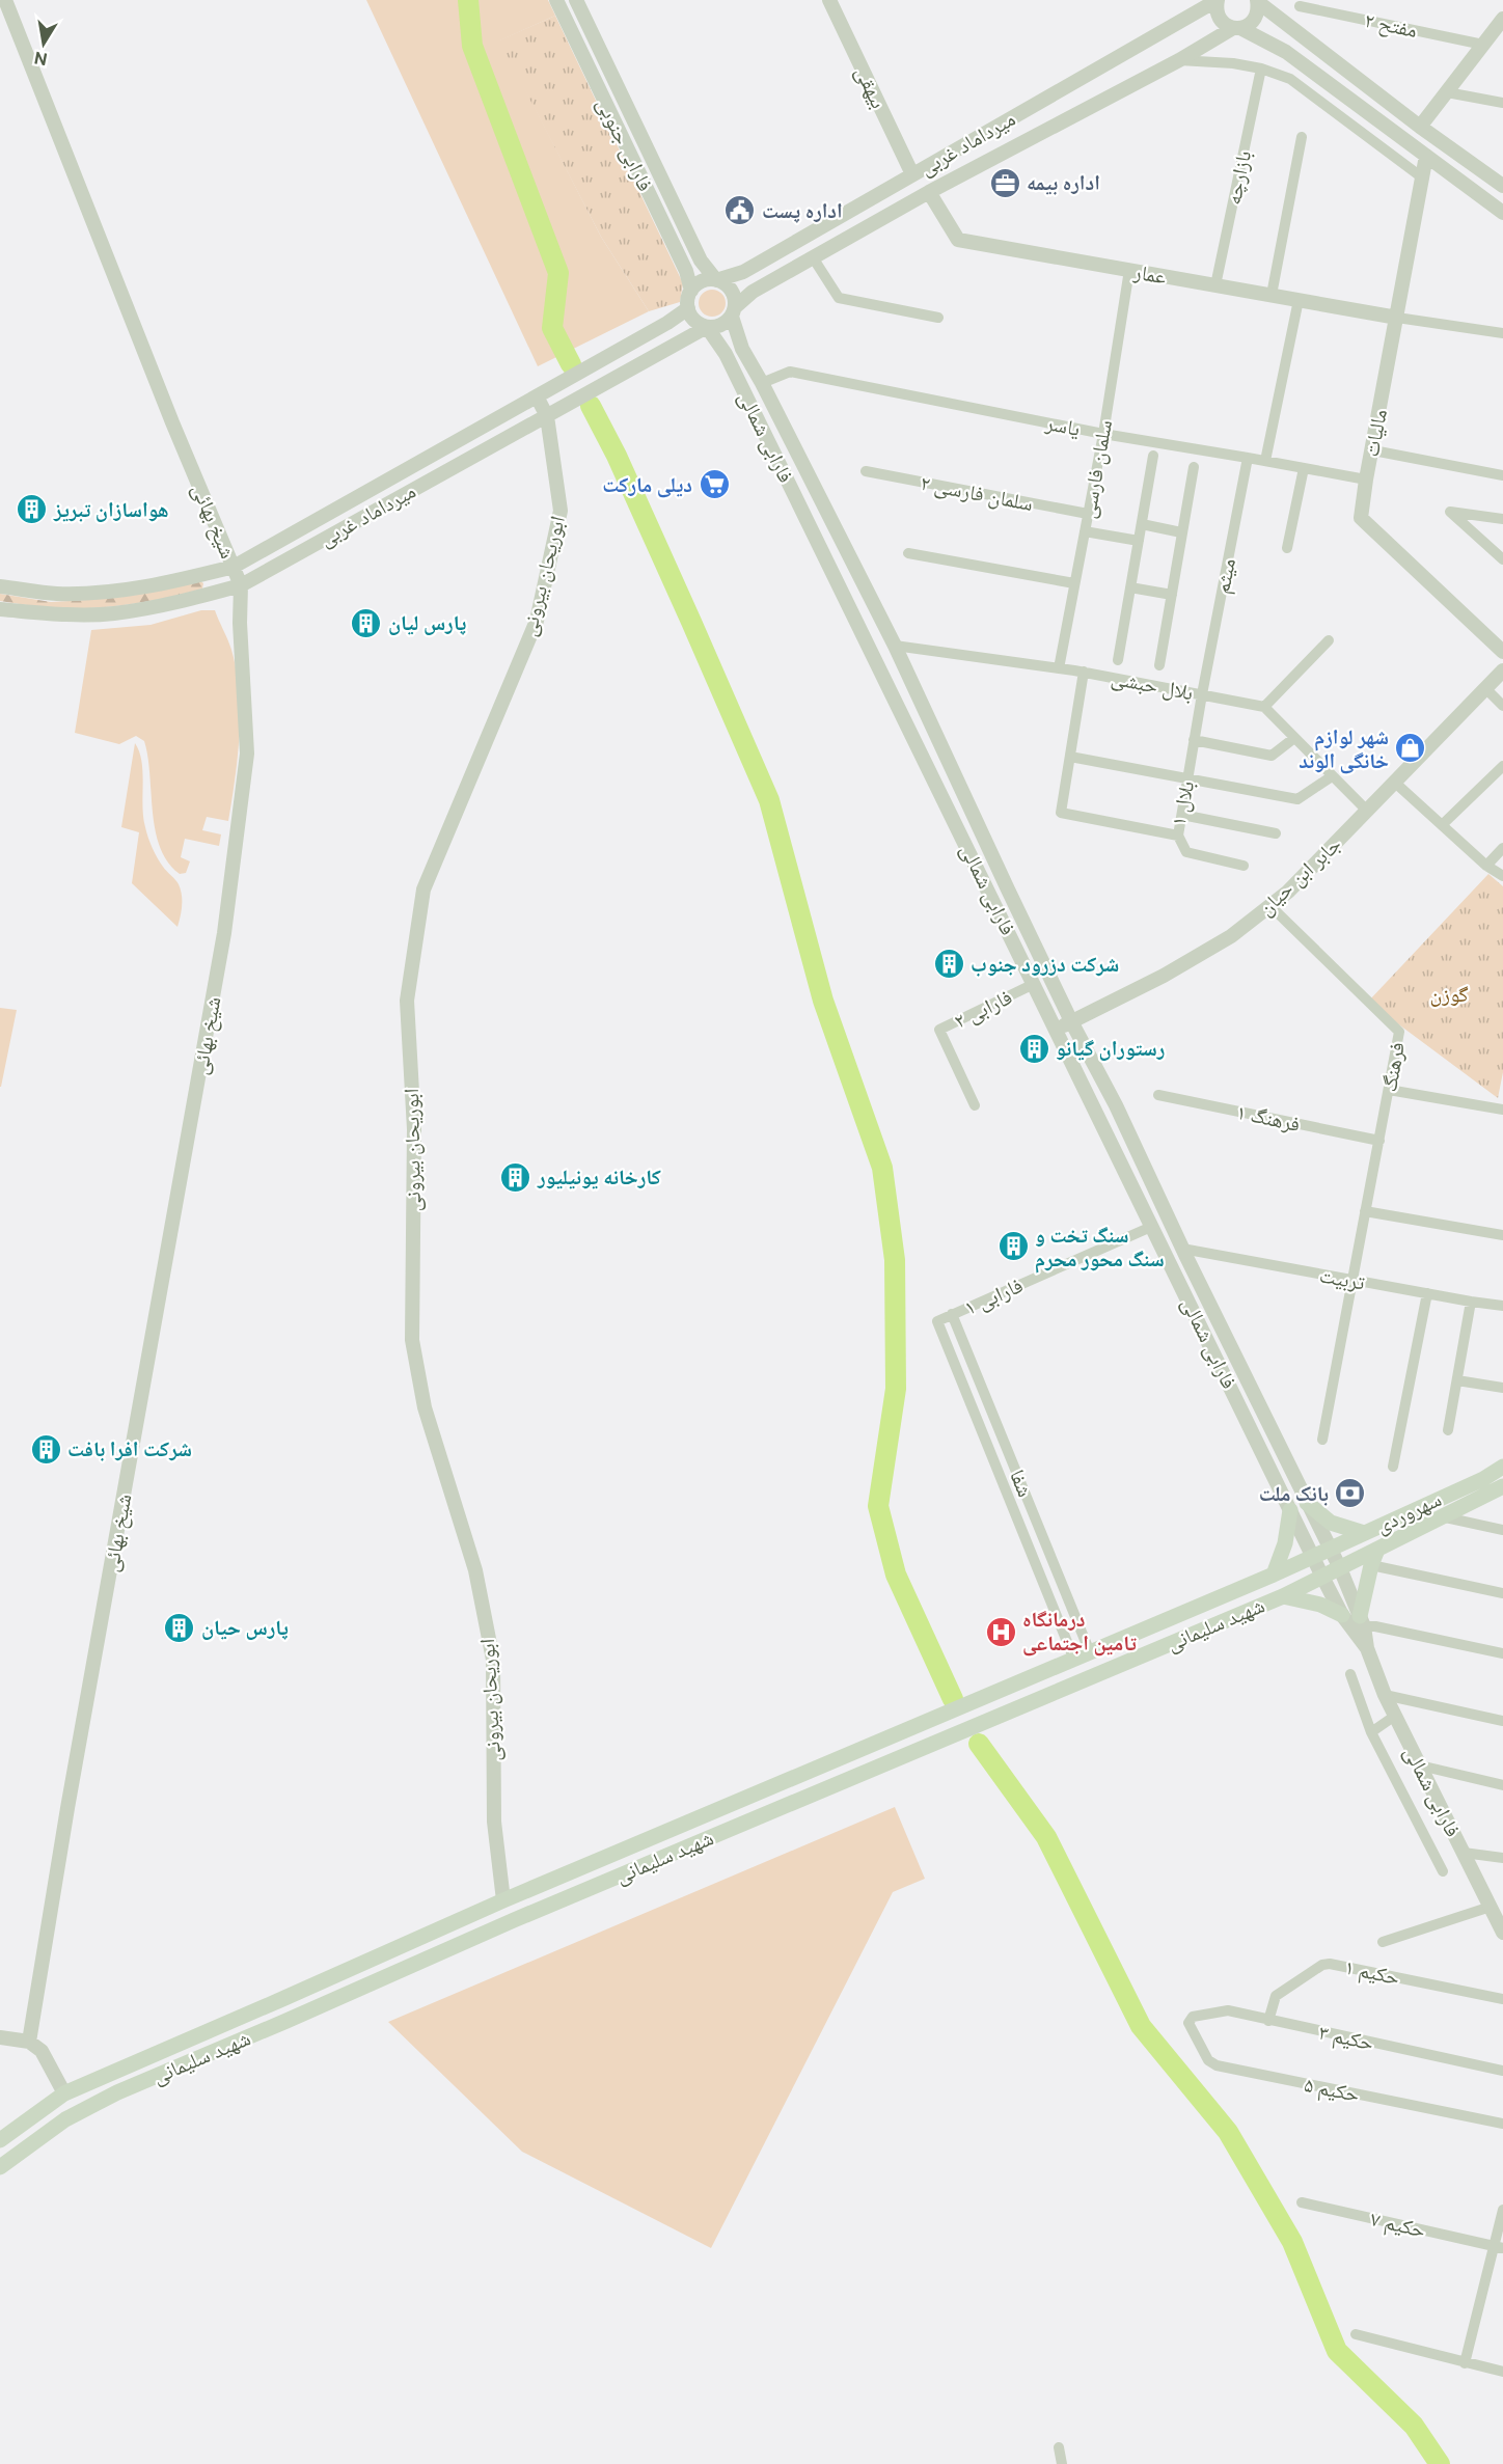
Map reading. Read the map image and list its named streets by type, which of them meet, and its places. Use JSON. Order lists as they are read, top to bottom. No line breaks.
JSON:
{"streets":{"main road":["سهروردی","شهید سلیمانی"],"street":["مفتح ۲","بیهقی","میرداماد غربی","فارابی جنوبی","بازارچه","عمار","یاسر","مالیات","فارابی شمالی","سلمان فارسی","سلمان فارسی ۲","شیخ بهائی","ابوریحان بیرونی","میثم","بلال حبشی","بلال ۱","جابر ابن حیان","فارابی ۲","فرهنگ","فرهنگ ۱","تربیت","فارابی ۱","شفا","حکیم ۱","حکیم ۳","حکیم ۵","حکیم ۷"]},"crossings":[["بیهقی","میرداماد غربی"],["میرداماد غربی","فارابی جنوبی"],["میرداماد غربی","عمار"],["میرداماد غربی","فارابی شمالی"],["میرداماد غربی","شیخ بهائی"],["میرداماد غربی","ابوریحان بیرونی"],["فارابی جنوبی","فارابی شمالی"],["بازارچه","عمار"],["عمار","مالیات"],["عمار","سلمان فارسی"],["یاسر","مالیات"],["یاسر","فارابی شمالی"],["یاسر","سلمان فارسی"],["یاسر","میثم"],["فارابی شمالی","بلال حبشی"],["فارابی شمالی","جابر ابن حیان"],["فارابی شمالی","فارابی ۲"],["فارابی شمالی","تربیت"],["فارابی شمالی","فارابی ۱"],["فارابی شمالی","سهروردی"],["فارابی شمالی","شهید سلیمانی"],["سلمان فارسی","سلمان فارسی ۲"],["سلمان فارسی","بلال حبشی"],["ابوریحان بیرونی","شهید سلیمانی"],["میثم","بلال حبشی"],["میثم","بلال ۱"],["بلال حبشی","بلال ۱"],["جابر ابن حیان","فرهنگ"],["فرهنگ","فرهنگ ۱"],["فرهنگ","تربیت"],["فارابی ۱","شفا"],["شفا","شهید سلیمانی"],["سهروردی","شهید سلیمانی"],["حکیم ۱","حکیم ۳"],["حکیم ۳","حکیم ۵"]],"parks":["گوزن"],"places":{"office":["اداره بیمه"],"public building":["اداره پست"],"supermarket":["دیلی مارکت"],"building":["هواسازان تبریز","پارس لیان","شرکت دزرود جنوب","رستوران گیانو","کارخانه یونیلیور","سنگ تخت و سنگ محور محرم","شرکت افرا بافت","پارس حیان"],"shop":["شهر لوازم خانگی الوند"],"bank":["بانک ملت"],"hospital":["درمانگاه تامین اجتماعی"]},"north":"bottom"}
